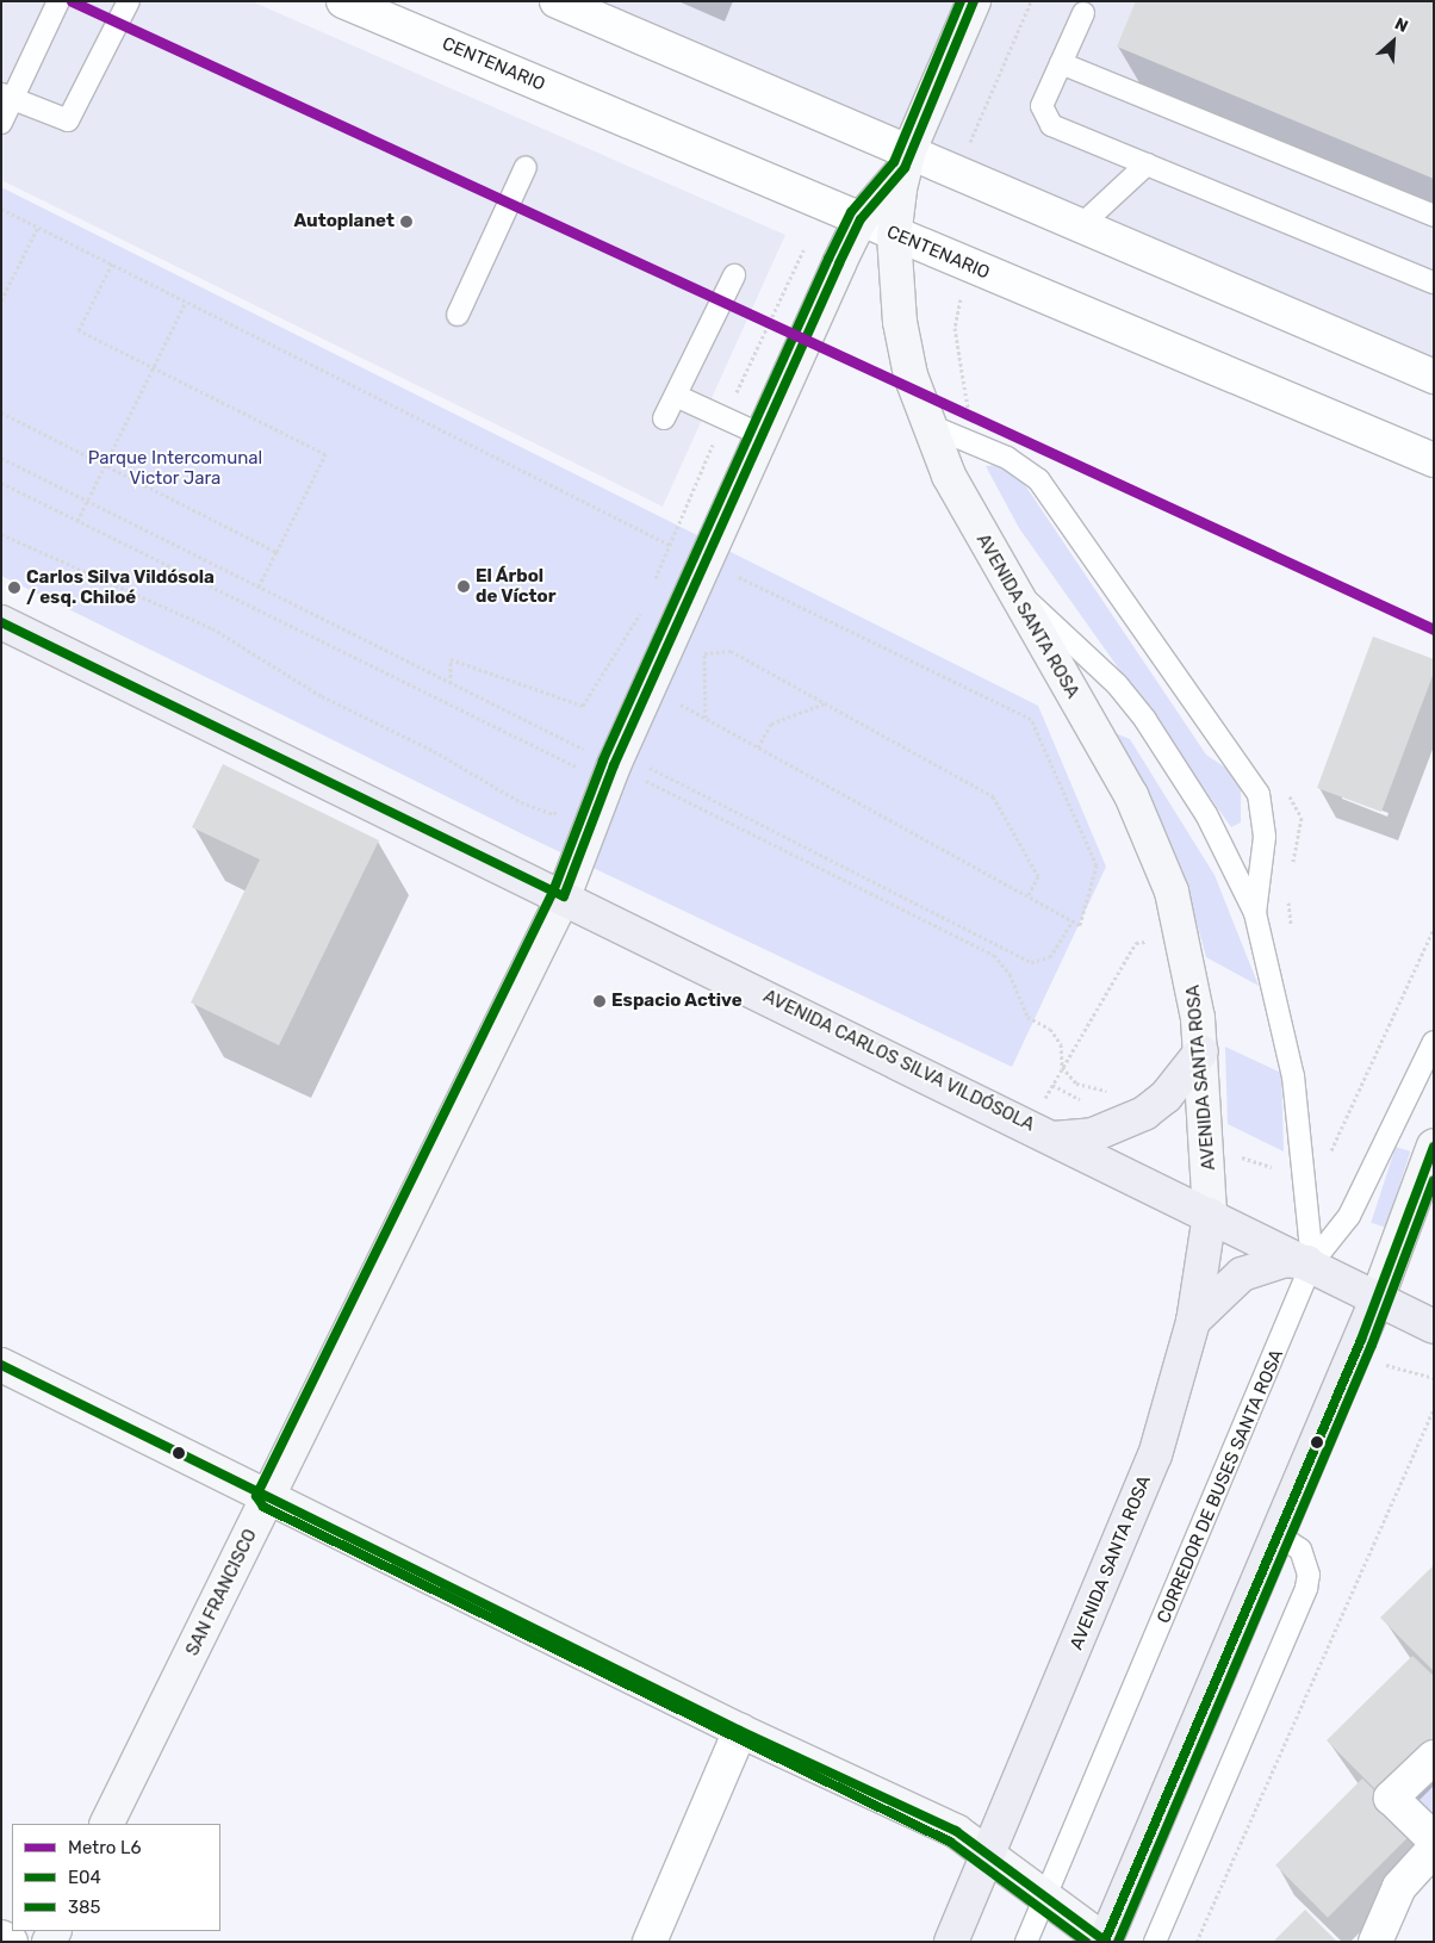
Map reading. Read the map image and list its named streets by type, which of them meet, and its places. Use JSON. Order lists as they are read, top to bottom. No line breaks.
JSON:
{"streets":{"main road":["AVENIDA SANTA ROSA","AVENIDA CARLOS SILVA VILDÓSOLA"],"street":["CENTENARIO","SAN FRANCISCO"],"lane":["CORREDOR DE BUSES SANTA ROSA"]},"crossings":[["CENTENARIO","AVENIDA SANTA ROSA"],["CENTENARIO","SAN FRANCISCO"],["AVENIDA SANTA ROSA","AVENIDA CARLOS SILVA VILDÓSOLA"],["AVENIDA SANTA ROSA","SAN FRANCISCO"],["AVENIDA CARLOS SILVA VILDÓSOLA","CORREDOR DE BUSES SANTA ROSA"],["AVENIDA CARLOS SILVA VILDÓSOLA","SAN FRANCISCO"]],"parks":["Parque Intercomunal Victor Jara"],"places":["Autoplanet","El Árbol de Víctor","Carlos Silva Vildósola / esq. Chiloé","Espacio Active"],"lines":["metro line L6","transit line E04","transit line 385"],"legend":["Metro L6","E04","385"],"north":"top right"}
